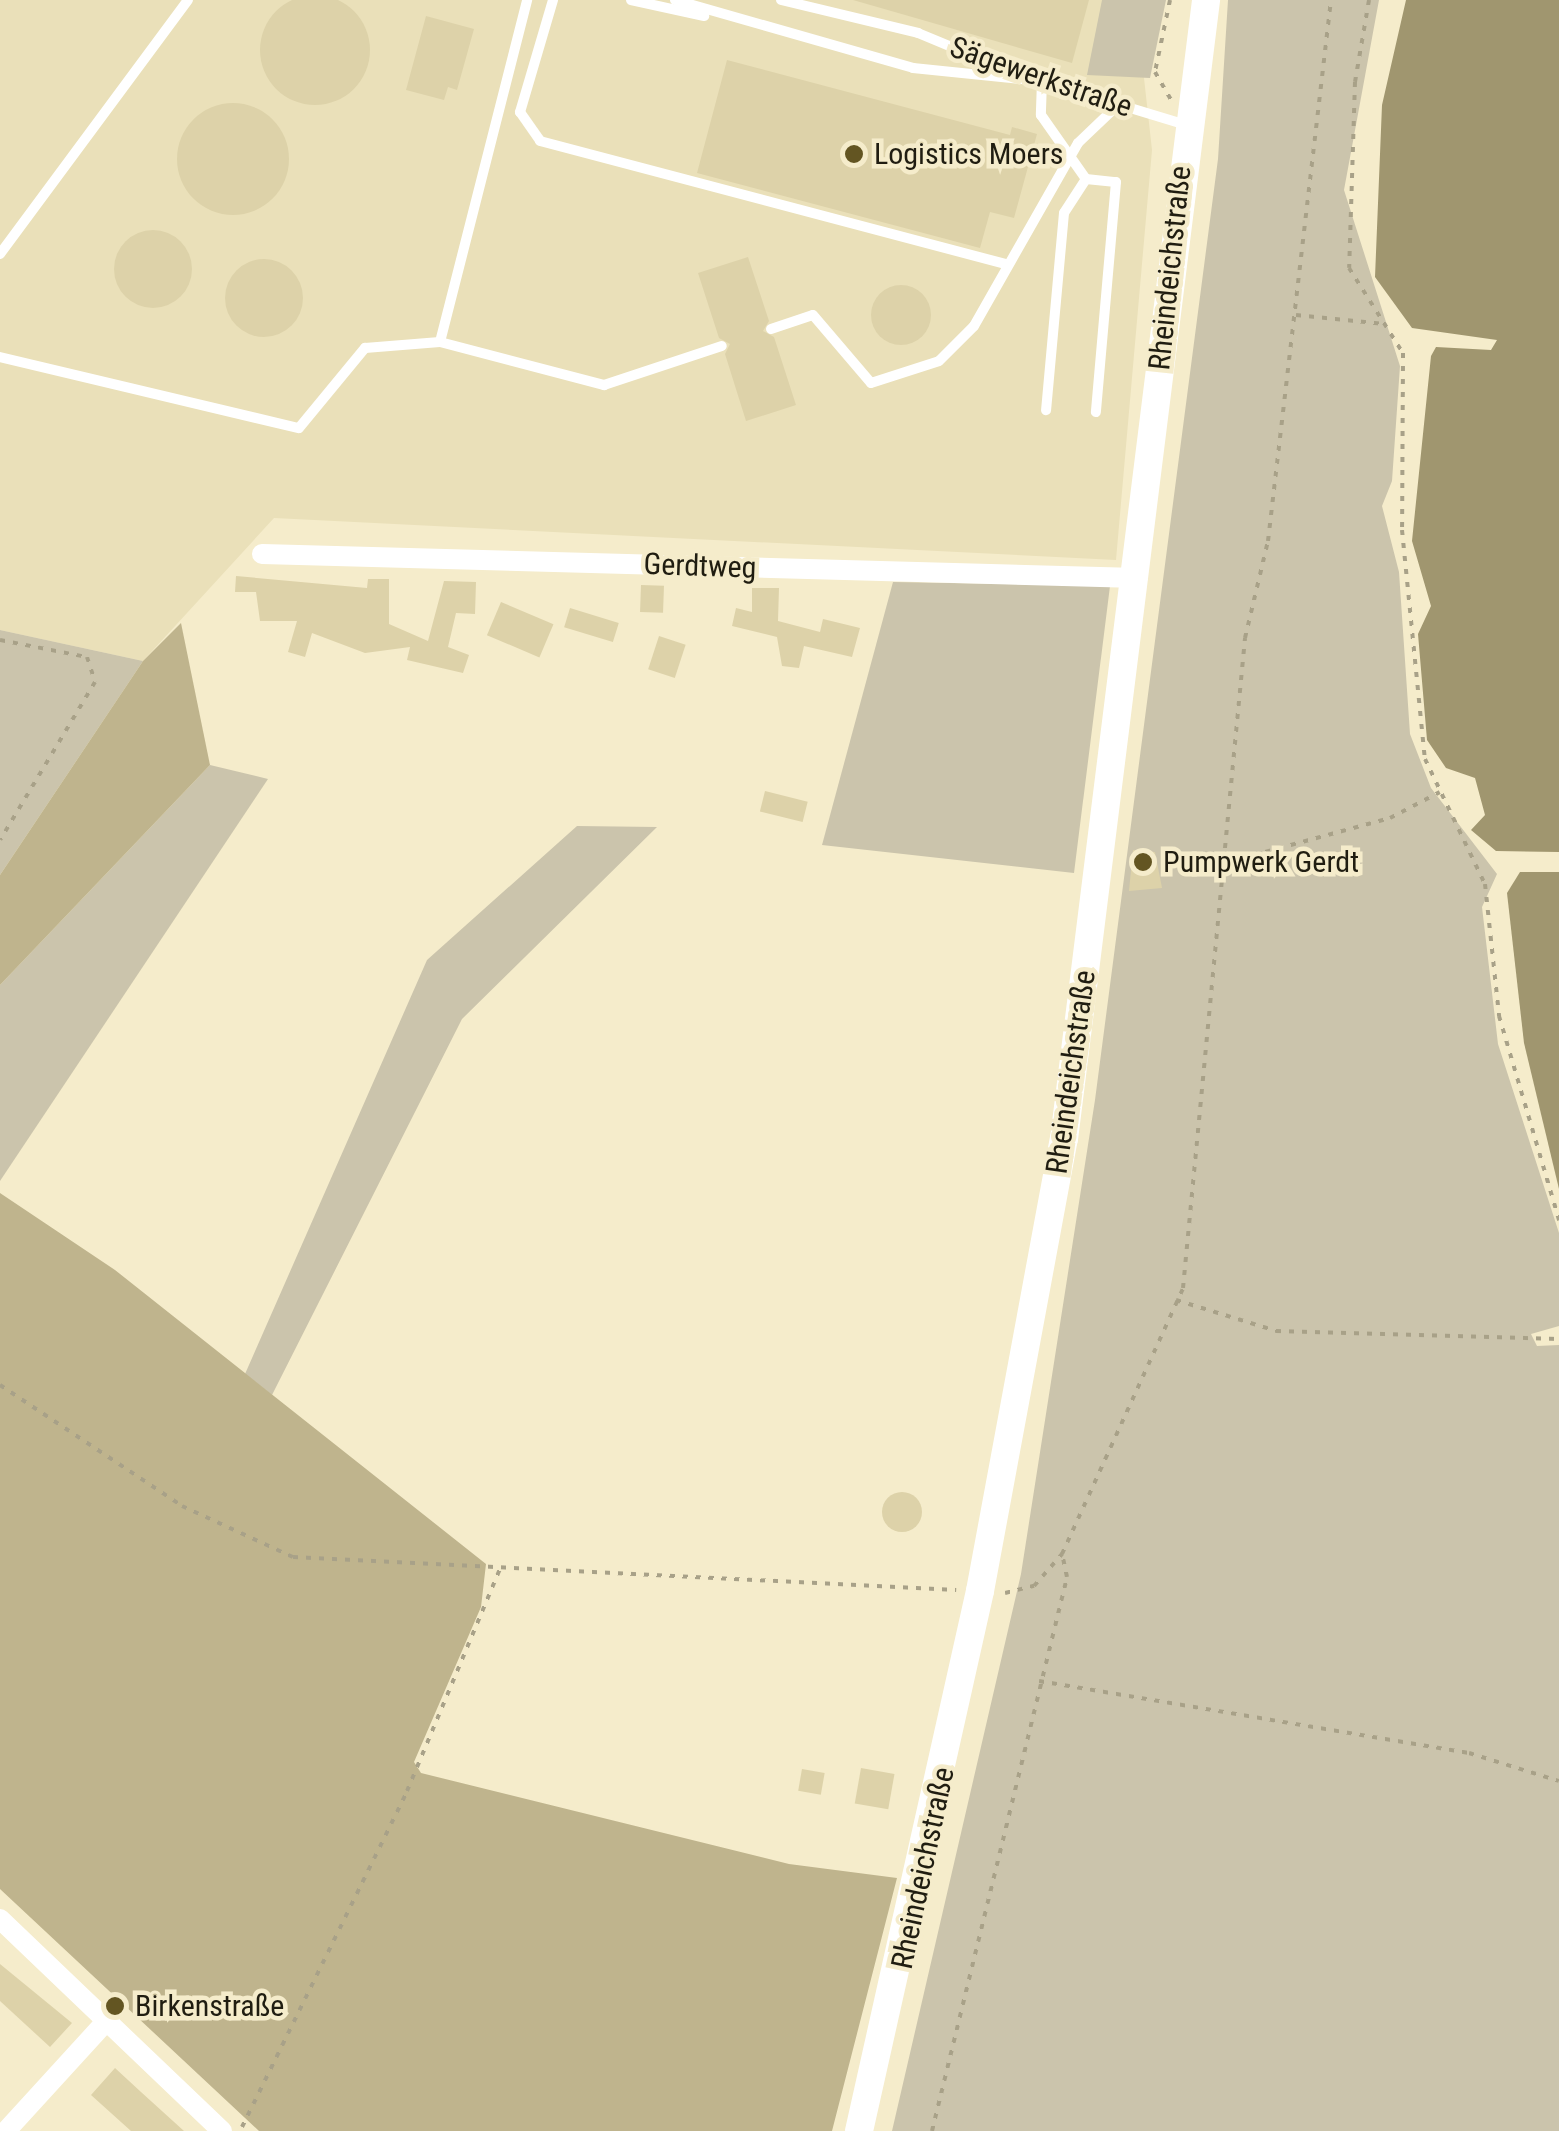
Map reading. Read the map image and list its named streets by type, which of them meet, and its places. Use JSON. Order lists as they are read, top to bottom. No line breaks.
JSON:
{"streets":{"main road":["Rheindeichstraße"],"street":["Gerdtweg"],"lane":["Sägewerkstraße"]},"crossings":[["Sägewerkstraße","Rheindeichstraße"],["Rheindeichstraße","Gerdtweg"]],"places":["Logistics Moers","Pumpwerk Gerdt","Birkenstraße"]}
